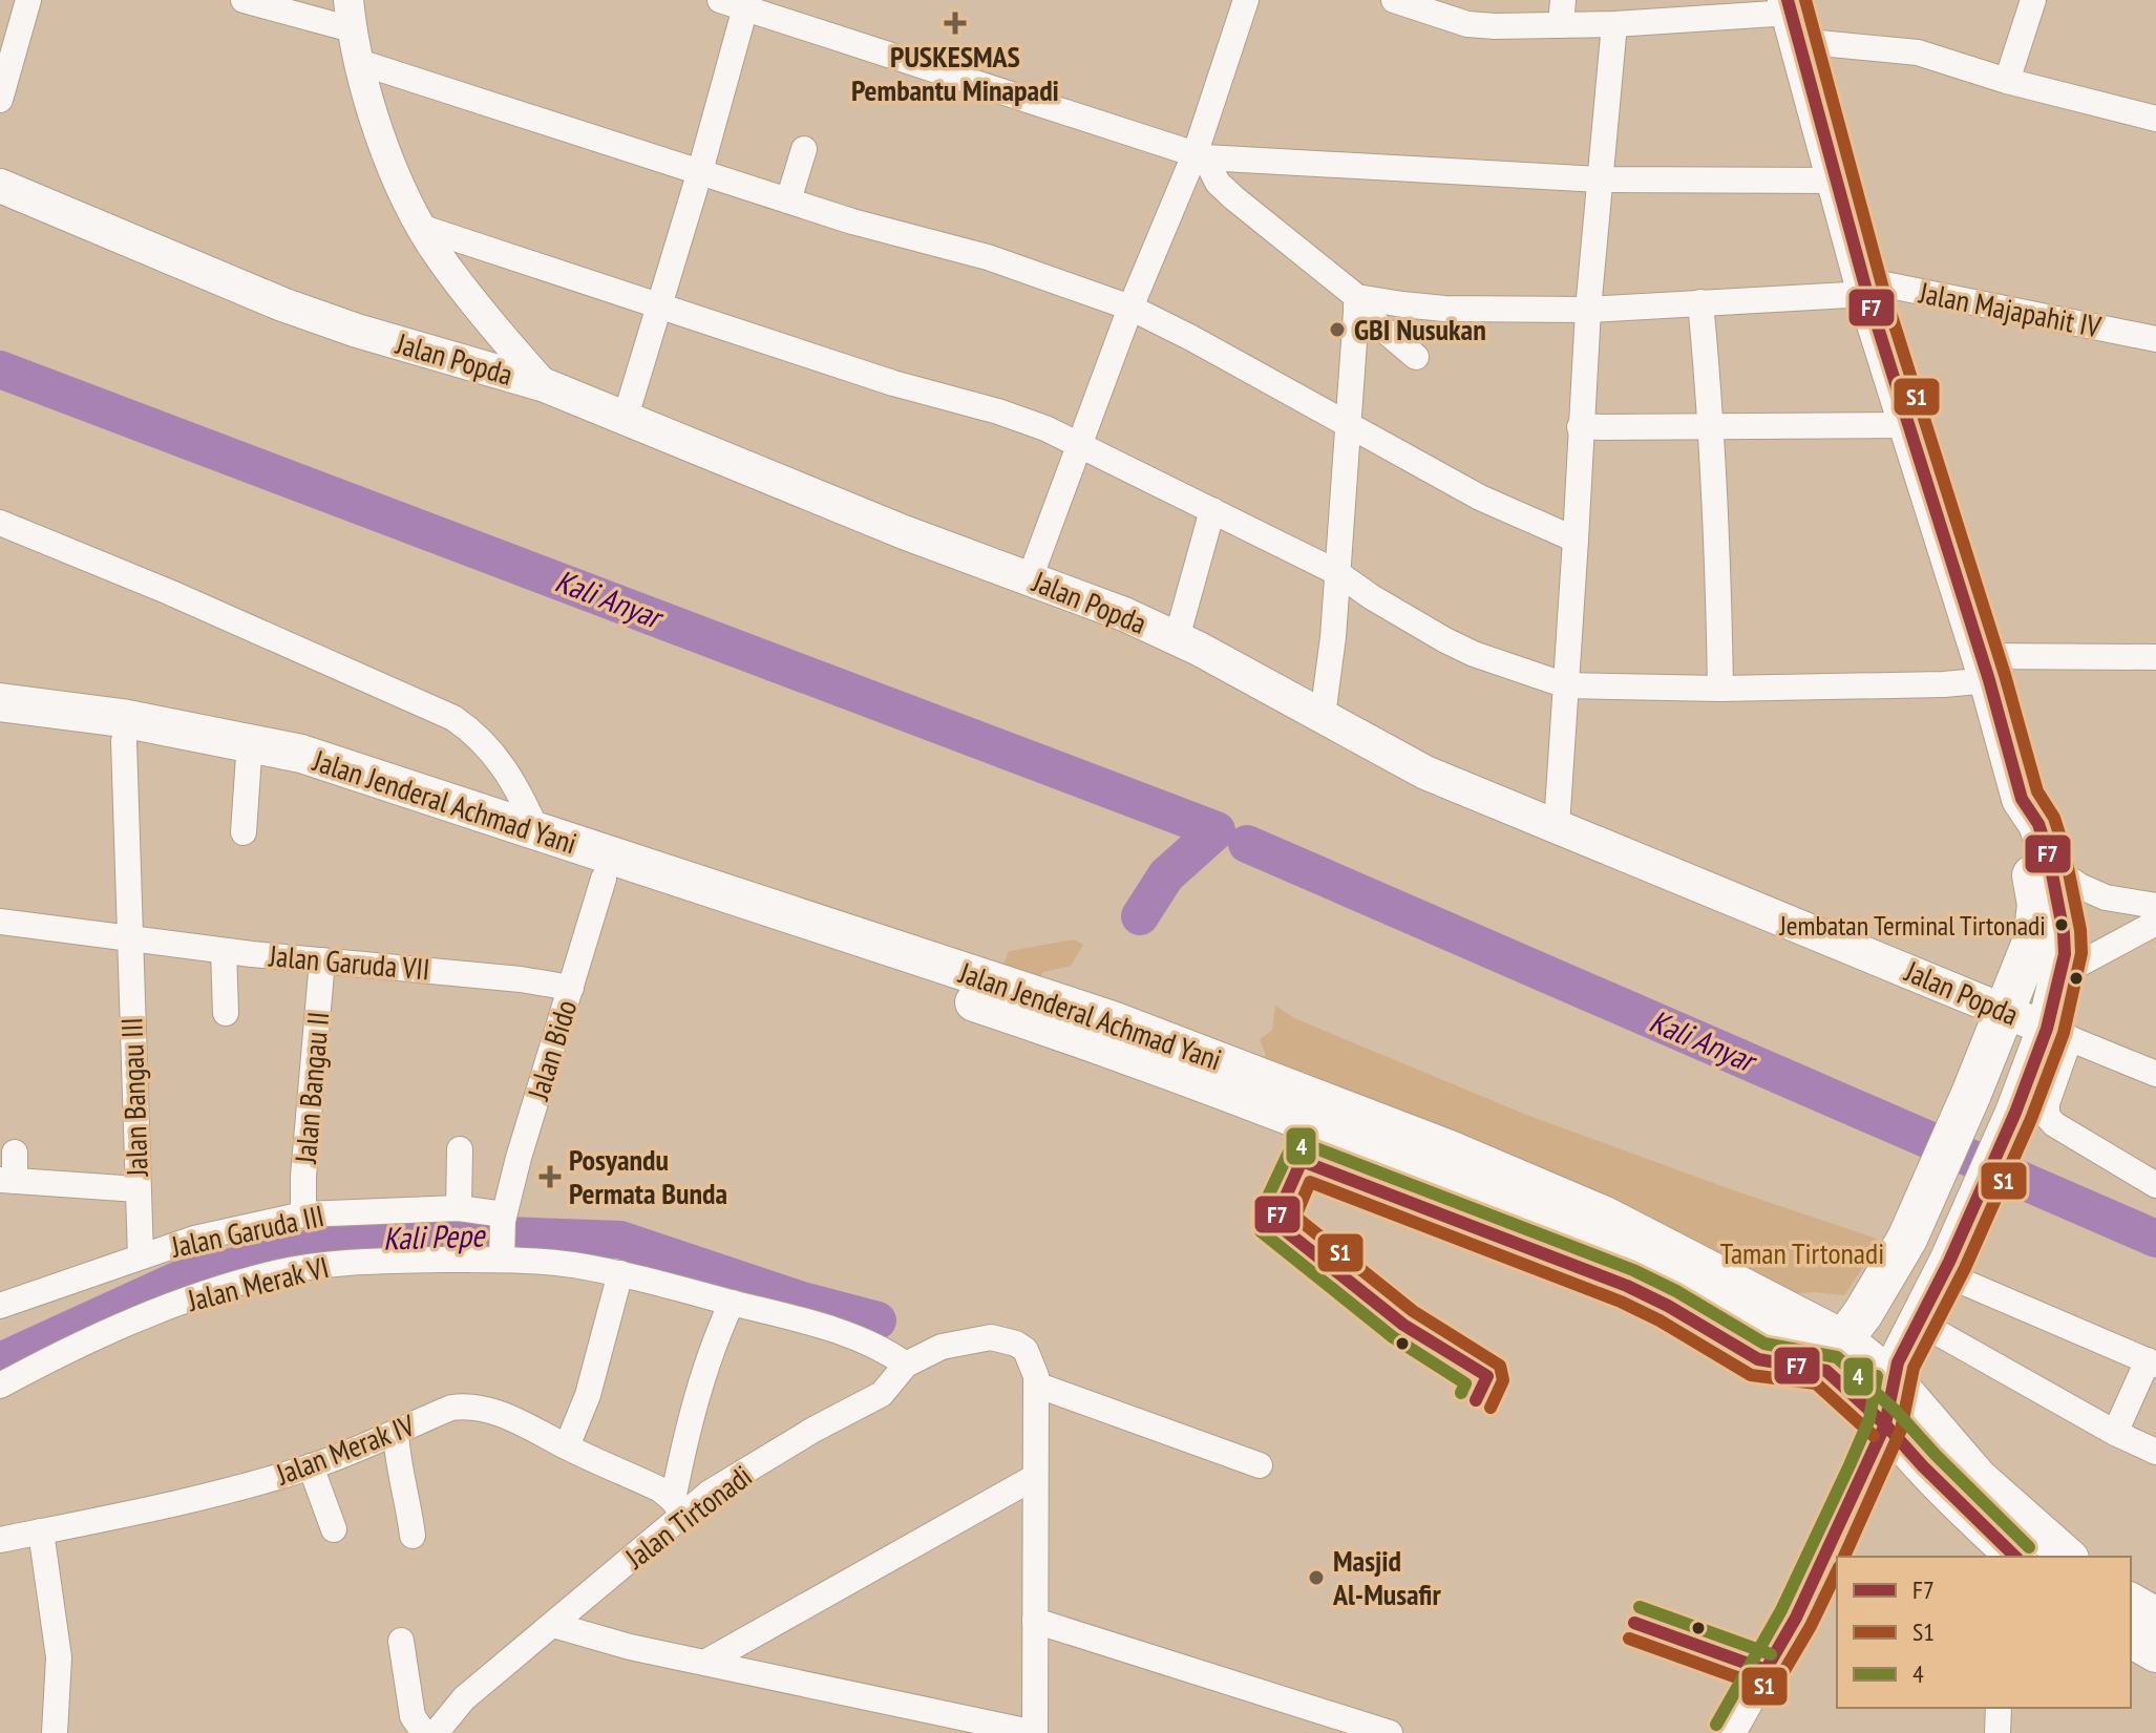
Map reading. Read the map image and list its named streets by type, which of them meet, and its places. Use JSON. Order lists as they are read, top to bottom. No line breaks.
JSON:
{"streets":{"main road":["Jalan Popda","Jalan Jenderal Achmad Yani"],"street":["Jalan Majapahit IV","Jalan Garuda VII","Jalan Bido","Jalan Bangau II","Jalan Bangau III","Jalan Garuda III","Jalan Merak VI","Jalan Merak IV","Jalan Tirtonadi"]},"crossings":[["Jalan Jenderal Achmad Yani","Jalan Bido"],["Jalan Jenderal Achmad Yani","Jalan Bangau III"],["Jalan Garuda VII","Jalan Bido"],["Jalan Garuda VII","Jalan Bangau II"],["Jalan Garuda VII","Jalan Bangau III"],["Jalan Bido","Jalan Garuda III"],["Jalan Bido","Jalan Merak VI"],["Jalan Bangau II","Jalan Garuda III"],["Jalan Bangau III","Jalan Garuda III"],["Jalan Garuda III","Jalan Merak VI"],["Jalan Merak VI","Jalan Tirtonadi"],["Jalan Merak IV","Jalan Tirtonadi"]],"water":["Kali Anyar","Kali Pepe"],"parks":["Taman Tirtonadi"],"places":{"health":["PUSKESMAS Pembantu Minapadi","Posyandu Permata Bunda"],"other":["GBI Nusukan","Jembatan Terminal Tirtonadi","Masjid Al-Musafir"]},"lines":["transit line F7","transit line S1","transit line 4"],"legend":["F7","S1","4"]}
